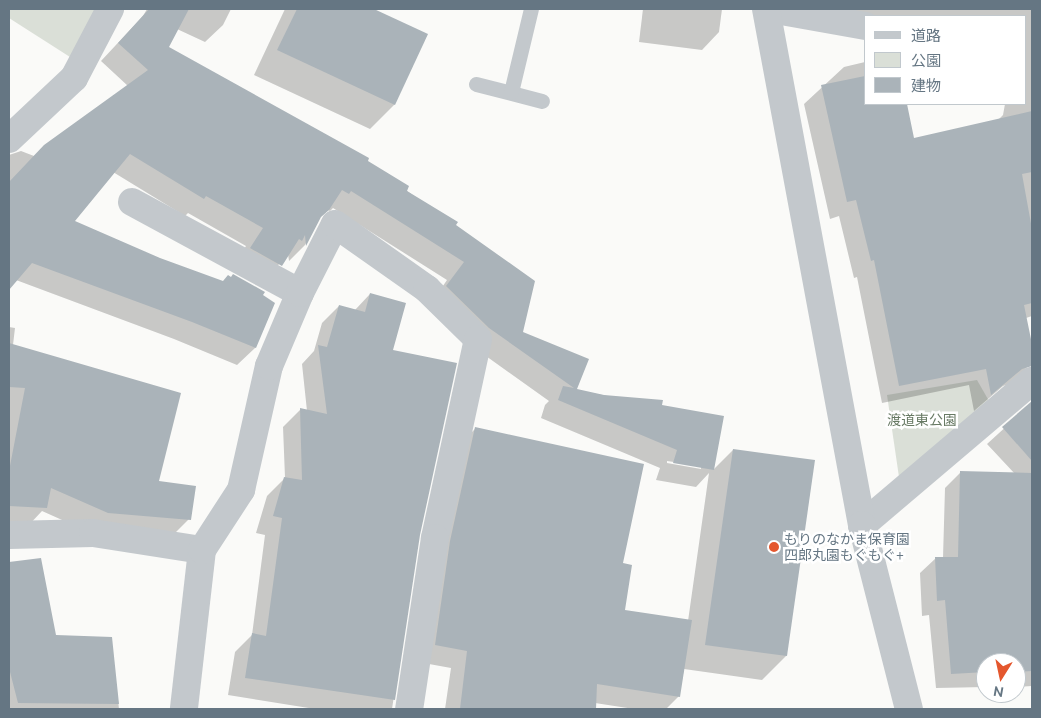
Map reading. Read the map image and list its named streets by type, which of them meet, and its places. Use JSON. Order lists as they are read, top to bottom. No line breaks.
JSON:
{"parks":["渡道東公園"],"places":["もりのなかま保育園 四郎丸園もぐもぐ+"],"legend":["道路","公園","建物"],"north":"bottom"}
